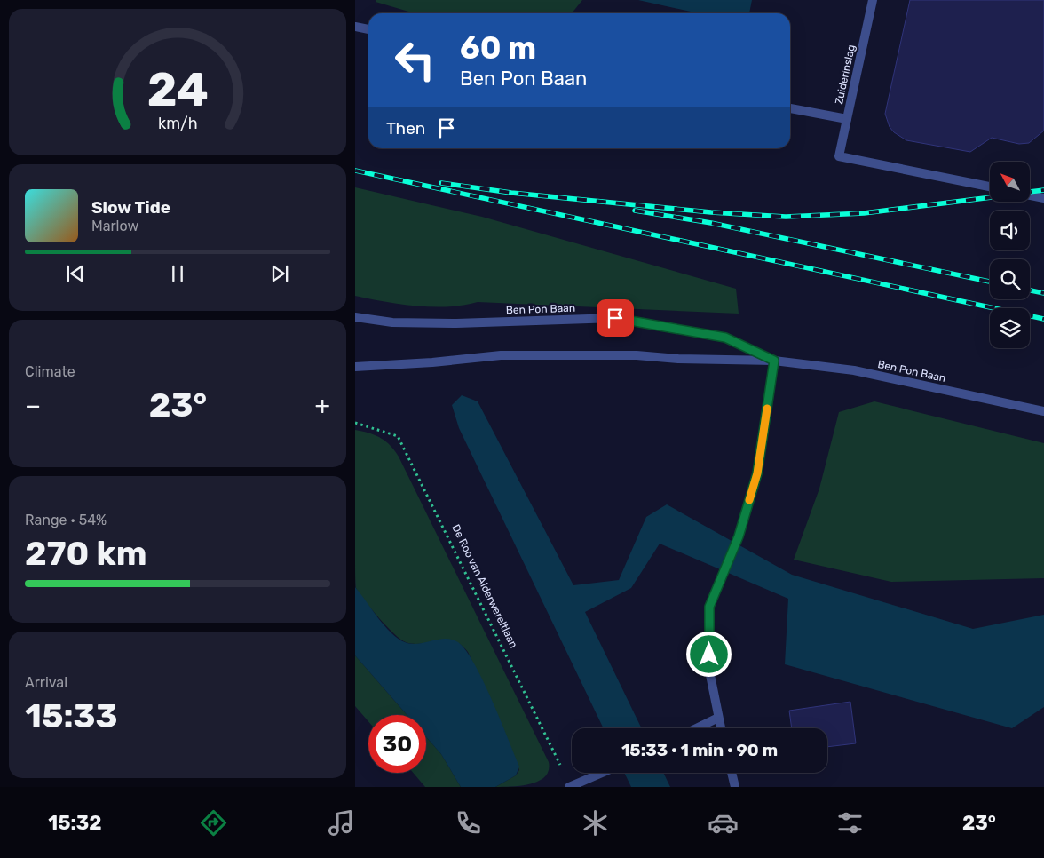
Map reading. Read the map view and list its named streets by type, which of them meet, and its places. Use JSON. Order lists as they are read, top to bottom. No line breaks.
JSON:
{"streets":{"street":["Zuiderinslag","Ben Pon Baan"],"path":["De Roo van Alderwereltlaan"]},"north":"top left","page":{"turn":["60 m","Ben Pon Baan"],"then":"Then","song":["Slow Tide","Marlow"],"tile":["Climate",["Range · 54%","270 km"],["Arrival","15:33"]],"heat":["−","23°","+"],"limit":"30","trip":"15:33 · 1 min · 90 m","tabs":["15:32","23°"],"gauge":["24","km/h"]}}
